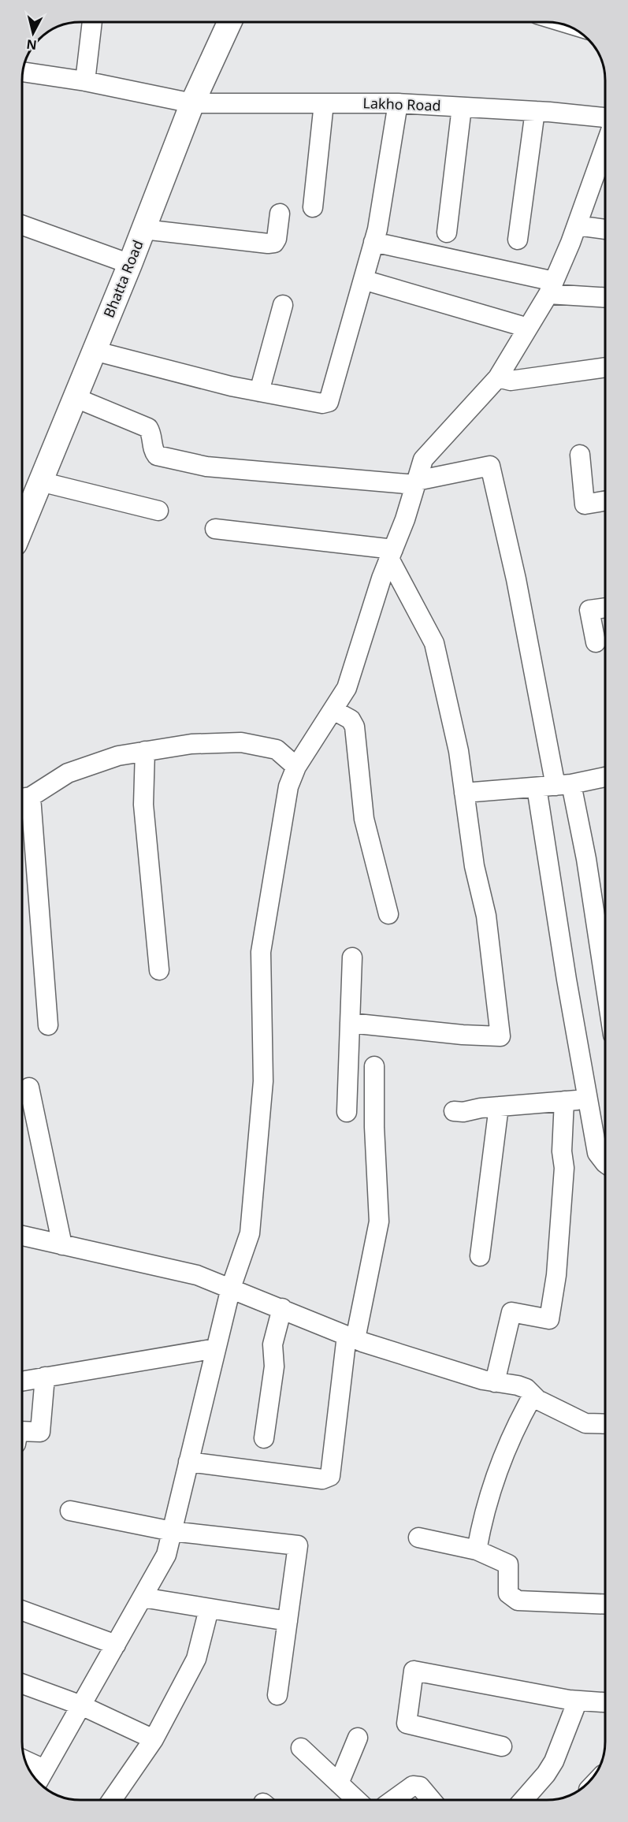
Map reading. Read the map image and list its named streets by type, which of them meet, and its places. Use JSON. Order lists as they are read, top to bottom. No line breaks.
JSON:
{"streets":{"main road":["Bhatta Road"],"street":["Lakho Road"]},"crossings":[["Lakho Road","Bhatta Road"]],"north":"bottom"}
